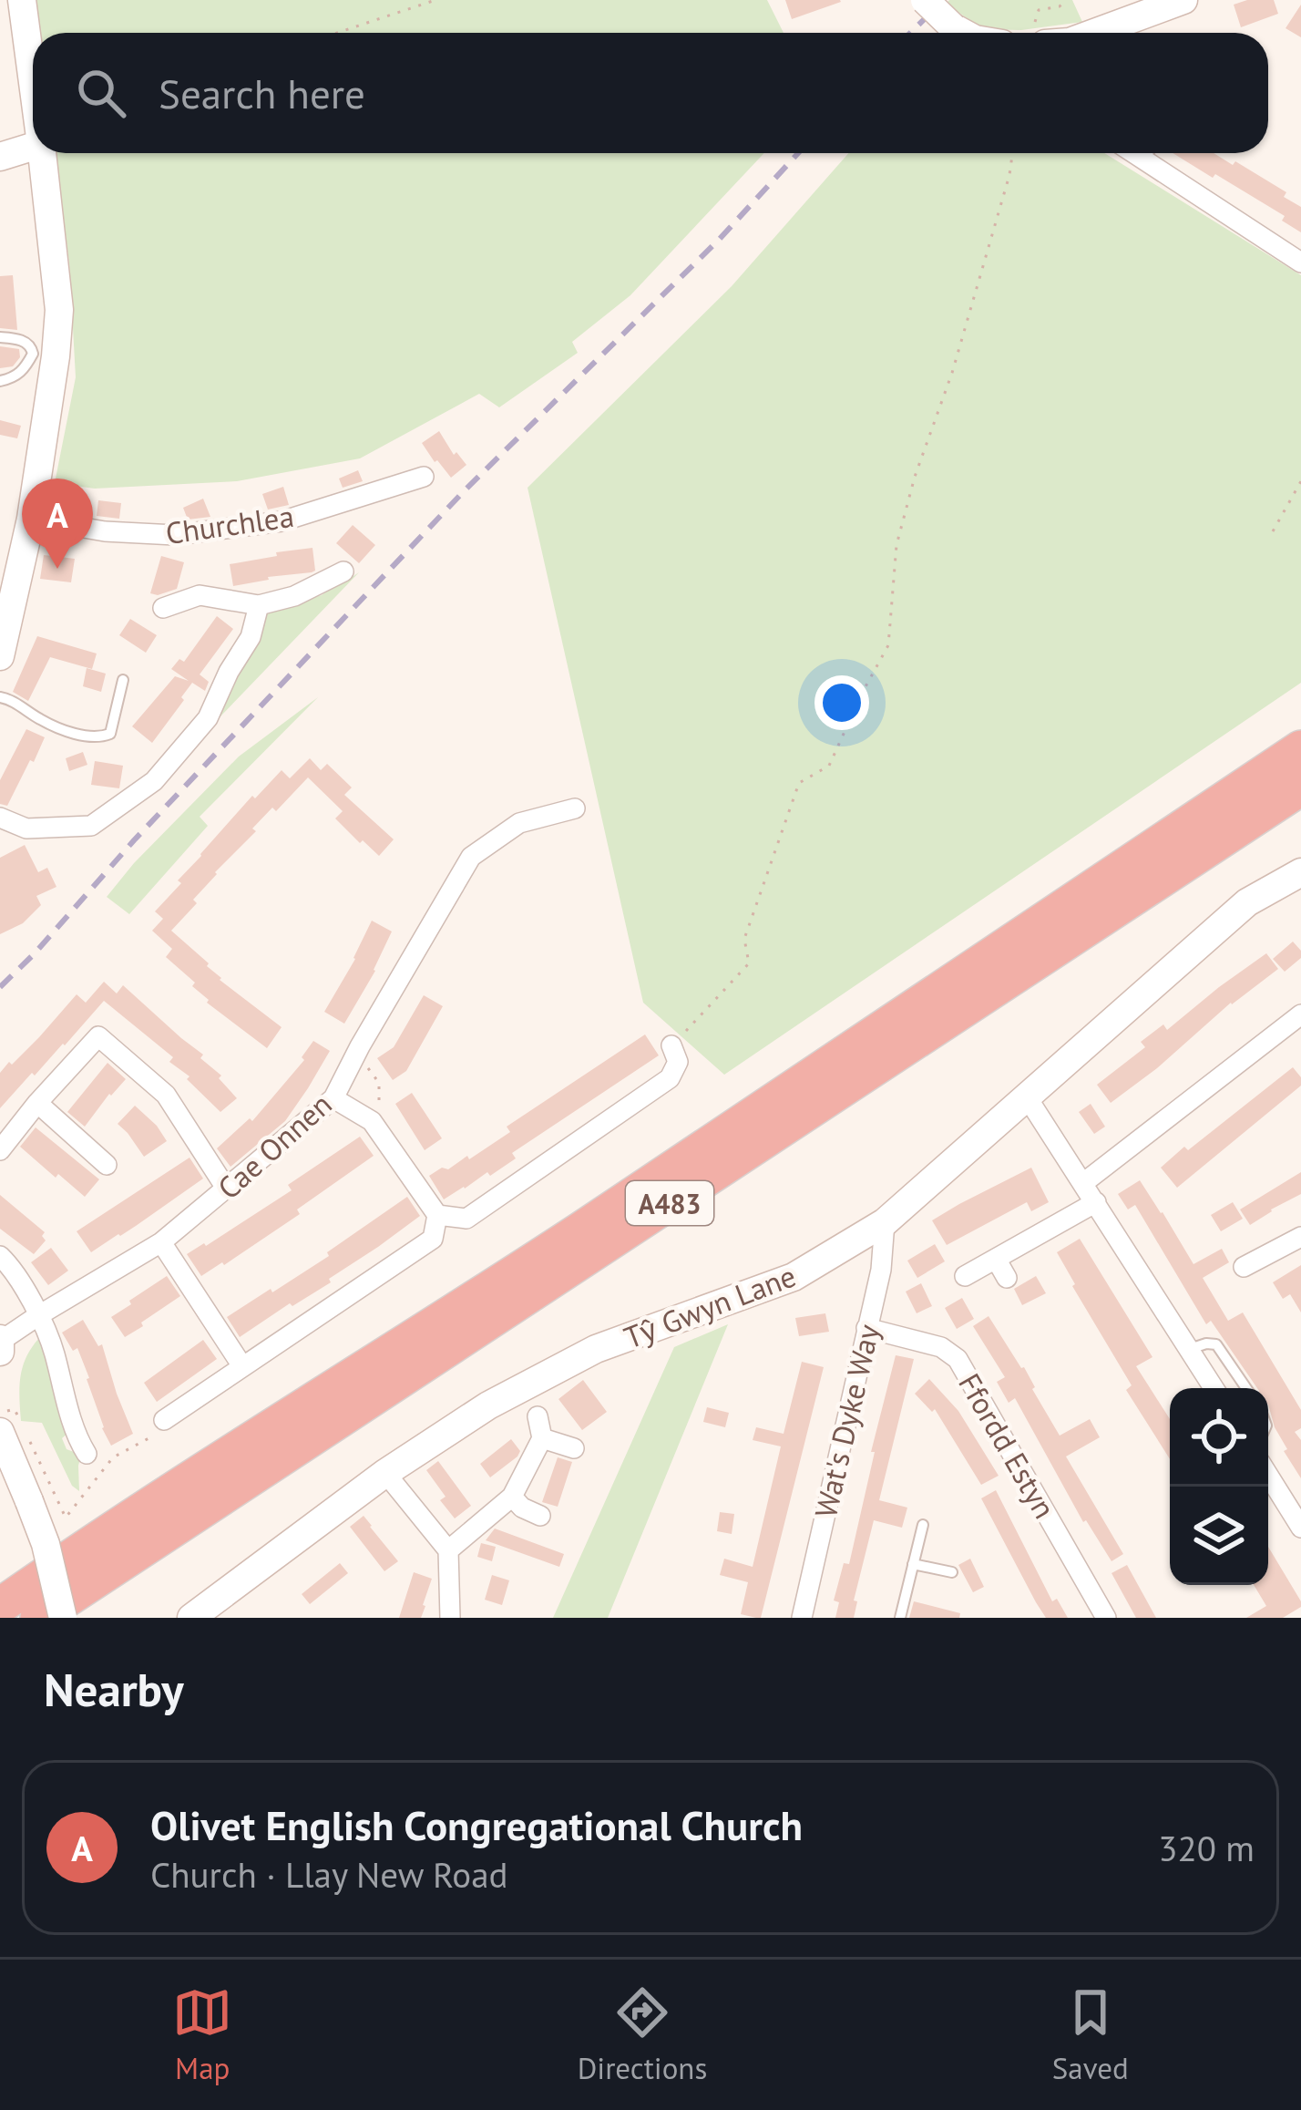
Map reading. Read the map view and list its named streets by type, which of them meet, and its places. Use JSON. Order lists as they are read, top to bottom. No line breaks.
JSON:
{"streets":{"highway":["A483"],"street":["Churchlea","Cae Onnen","Tŷ Gwyn Lane","Wat's Dyke Way","Ffordd Estyn"]},"crossings":[["Tŷ Gwyn Lane","Wat's Dyke Way"],["Wat's Dyke Way","Ffordd Estyn"]],"page":{"search":"Search here","pins":"A","heading":"Nearby","list":[{"mark":"A","name":"Olivet English Congregational Church","note":"Church · Llay New Road","value":"320 m"}],"nav":["Map","Directions","Saved"]}}
